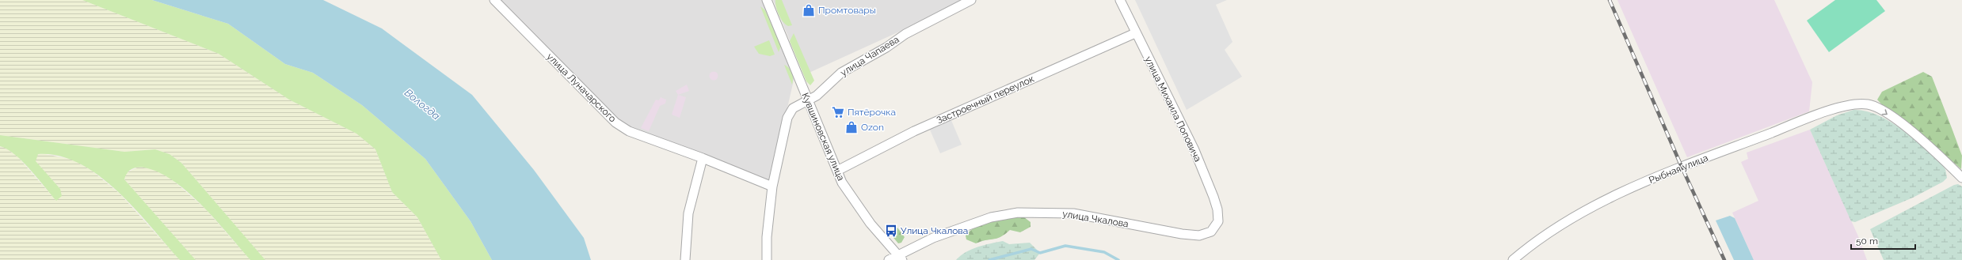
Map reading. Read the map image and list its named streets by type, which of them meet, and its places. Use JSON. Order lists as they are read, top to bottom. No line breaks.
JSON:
{"streets":{"street":["улица Чапаева","улица Луначарского","Застроечный переулок","улица Михаила Поповича","Кувшиновская улица","Рыбная улица","улица Чкалова"]},"crossings":[["улица Чапаева","улица Луначарского"],["улица Чапаева","Кувшиновская улица"],["Застроечный переулок","улица Михаила Поповича"],["Застроечный переулок","Кувшиновская улица"],["улица Михаила Поповича","улица Чкалова"],["Кувшиновская улица","улица Чкалова"]],"one_way":["Рыбная улица"],"water":["Вологда"],"places":{"shop":["Промтовары","Ozon"],"supermarket":["Пятёрочка"],"bus stop":["Улица Чкалова"]},"scale_bar":"50 m"}
